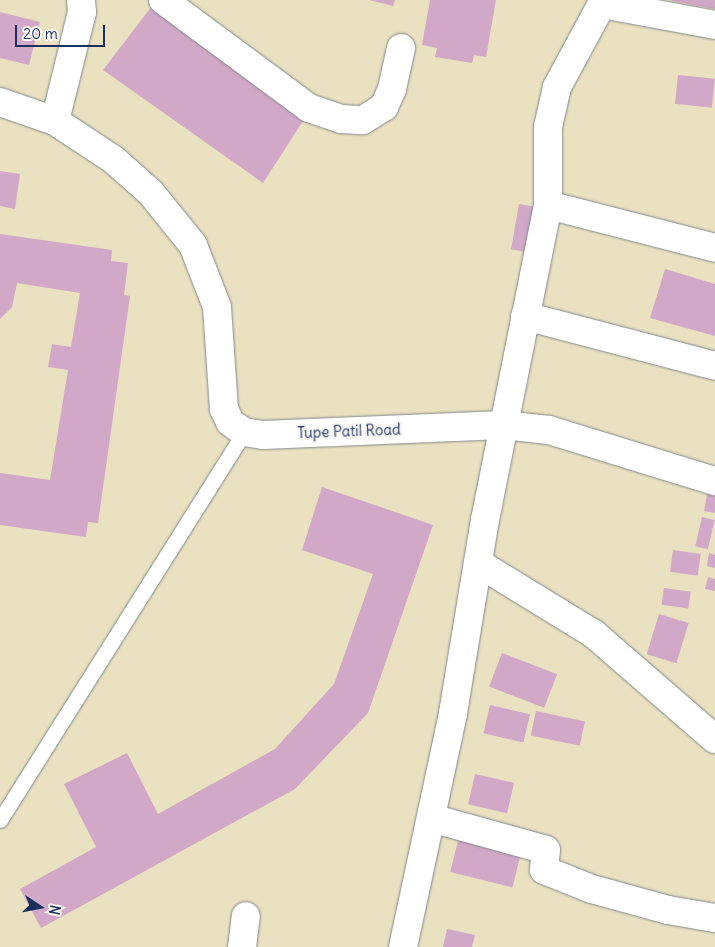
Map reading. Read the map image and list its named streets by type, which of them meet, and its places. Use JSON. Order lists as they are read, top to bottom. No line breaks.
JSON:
{"streets":{"street":["Tupe Patil Road"]},"scale_bar":"20 m","north":"right"}
